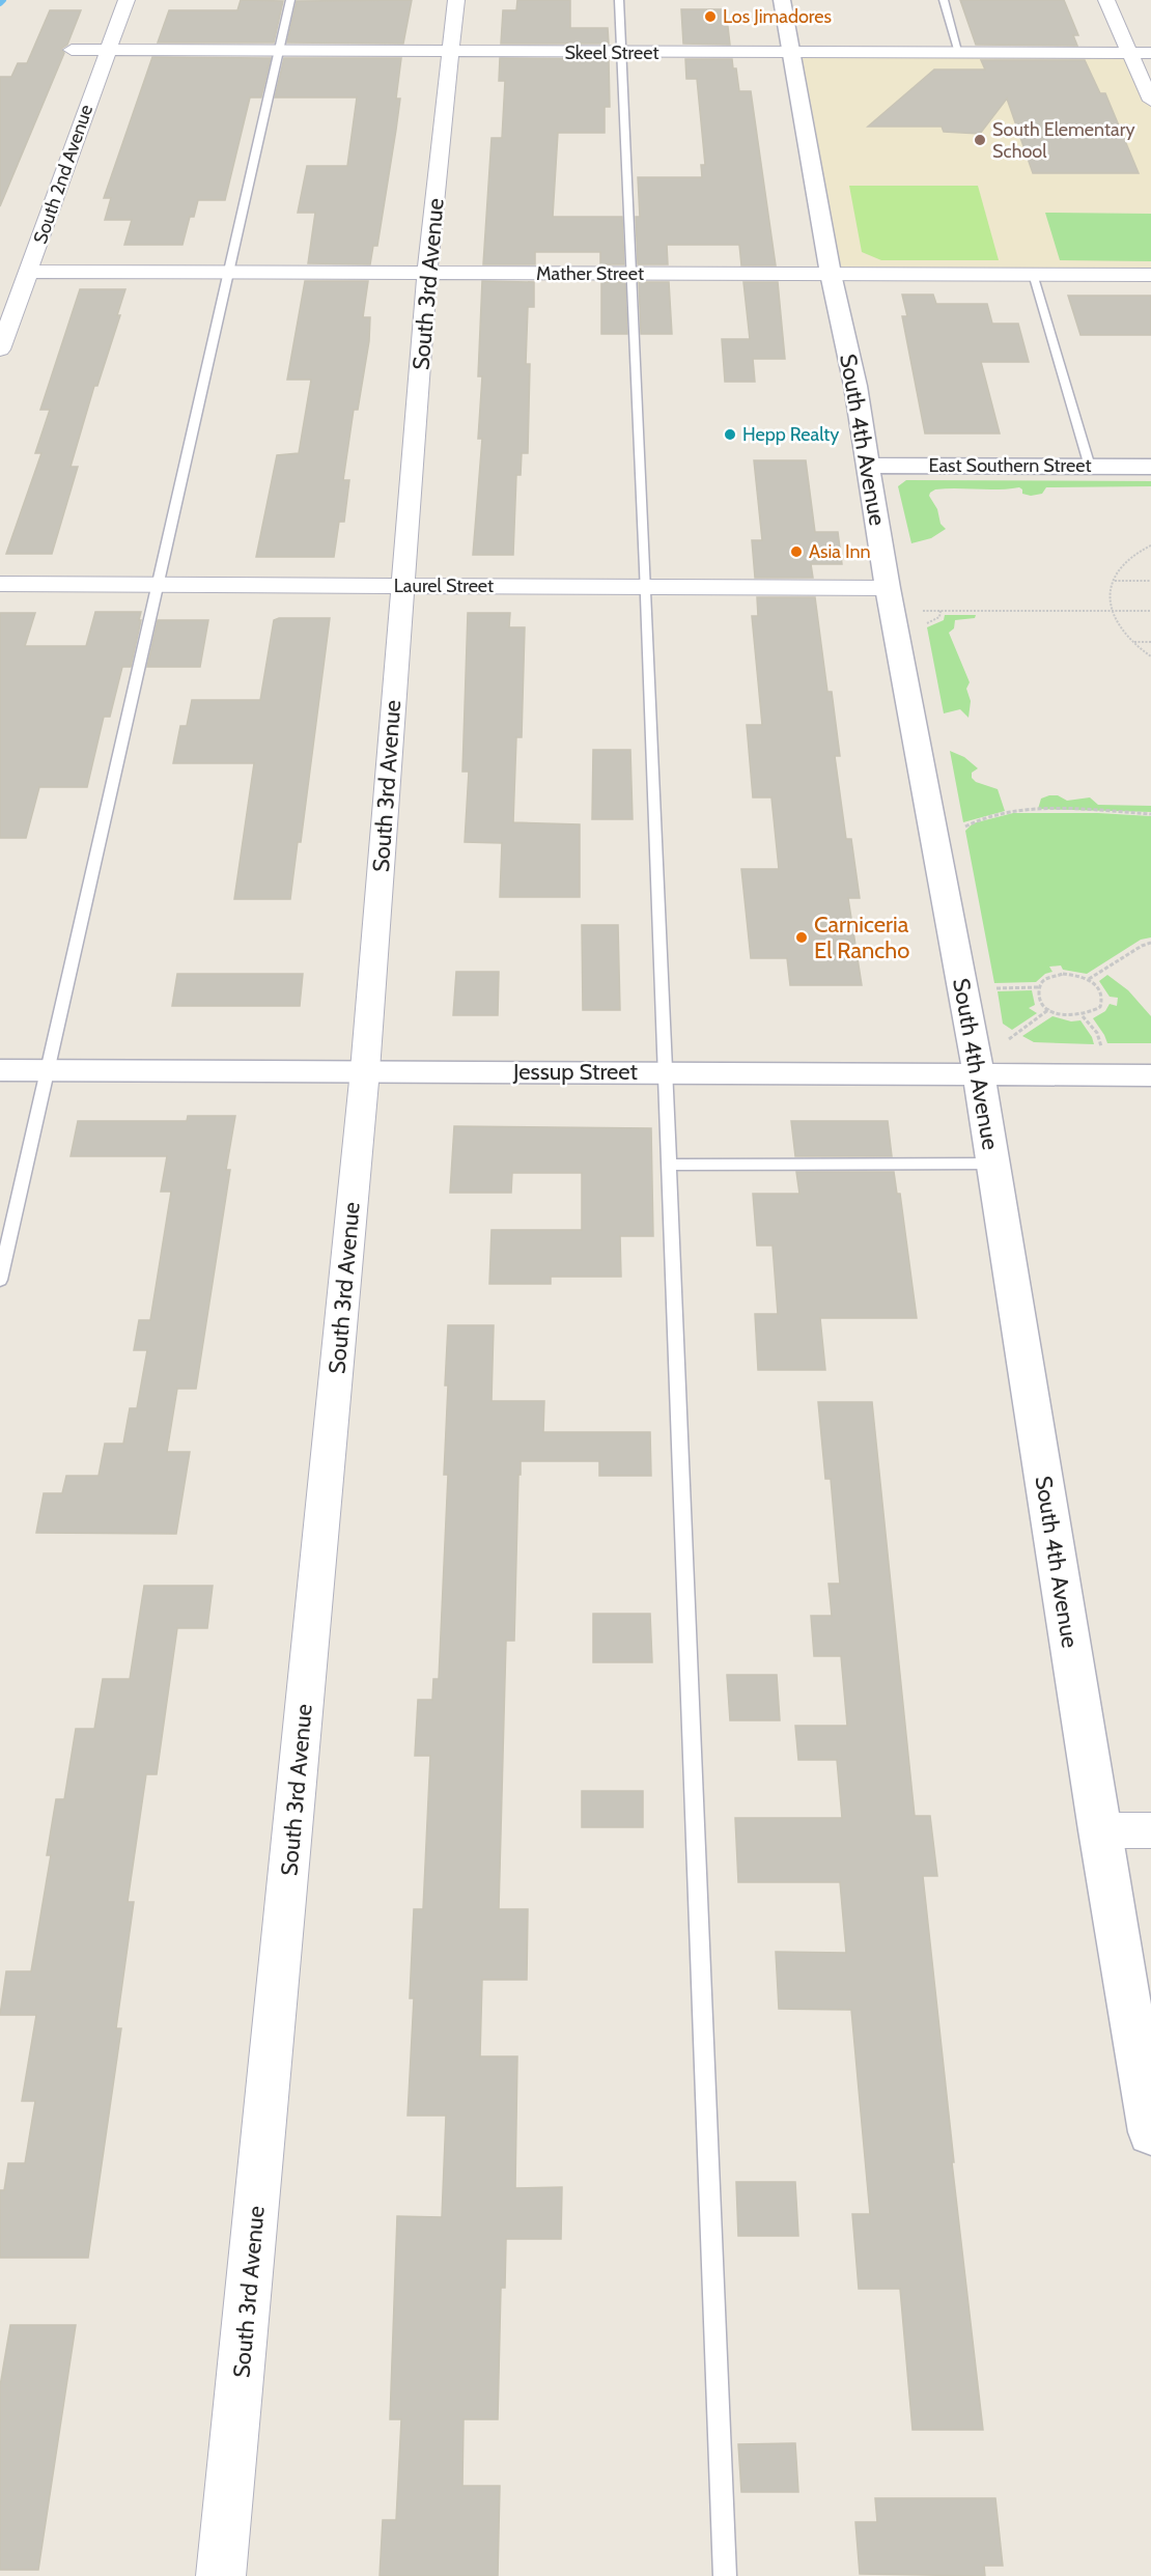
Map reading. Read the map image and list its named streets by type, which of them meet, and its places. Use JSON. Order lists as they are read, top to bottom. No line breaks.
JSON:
{"streets":{"main road":["South 4th Avenue","East Southern Street","Jessup Street"],"street":["Skeel Street","South 2nd Avenue","Mather Street","South 3rd Avenue","Laurel Street"]},"crossings":[["Skeel Street","South 2nd Avenue"],["Skeel Street","South 3rd Avenue"],["Skeel Street","South 4th Avenue"],["South 2nd Avenue","Mather Street"],["Mather Street","South 3rd Avenue"],["Mather Street","South 4th Avenue"],["South 3rd Avenue","Laurel Street"],["South 3rd Avenue","Jessup Street"],["South 4th Avenue","East Southern Street"],["South 4th Avenue","Laurel Street"],["South 4th Avenue","Jessup Street"]],"places":["Los Jimadores","South Elementary School","Hepp Realty","Asia Inn","Carniceria El Rancho"]}
